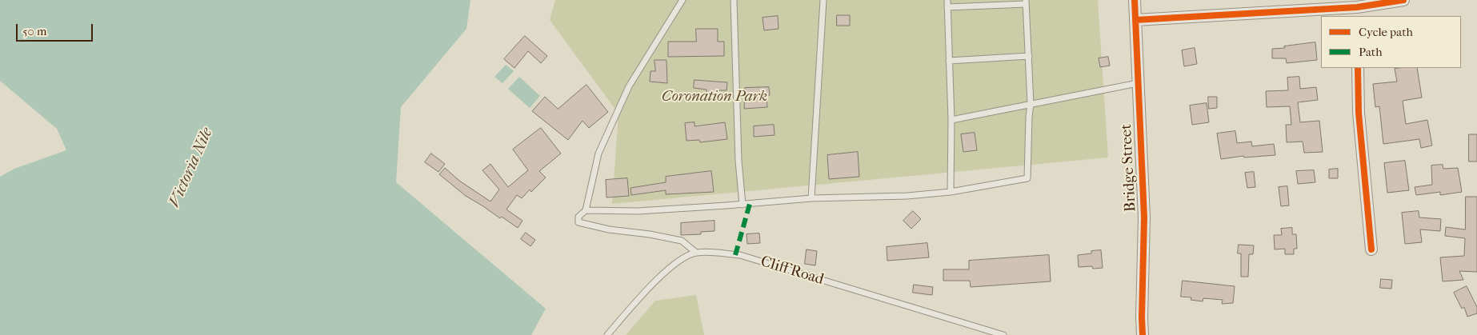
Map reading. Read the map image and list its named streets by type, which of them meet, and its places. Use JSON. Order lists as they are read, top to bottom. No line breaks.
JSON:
{"streets":{"street":["Bridge Street"],"lane":["Cliff Road"]},"water":["Victoria Nile"],"parks":["Coronation Park"],"legend":["Cycle path","Path"],"scale_bar":"50 m"}
